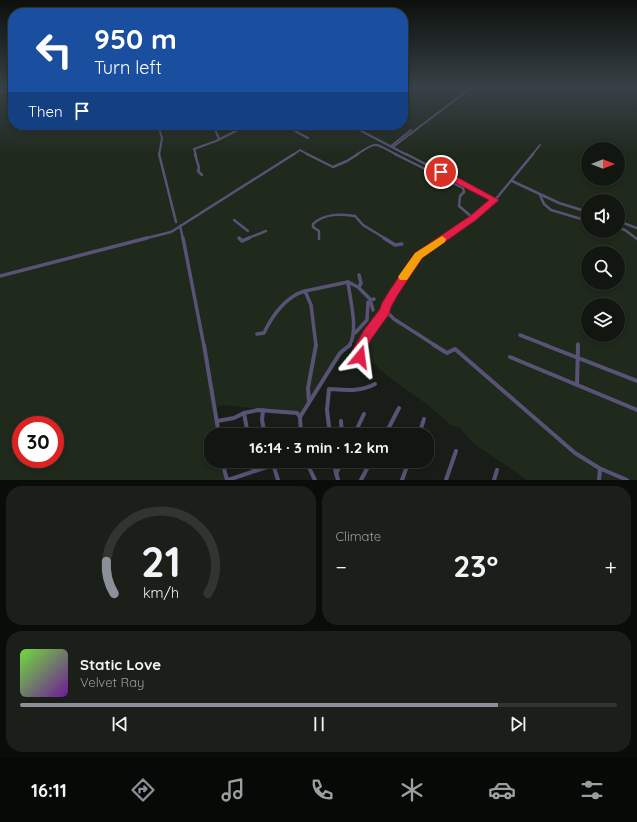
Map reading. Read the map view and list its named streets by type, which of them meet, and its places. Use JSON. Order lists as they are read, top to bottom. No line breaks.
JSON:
{"north":"right","page":{"turn":["950 m","Turn left"],"then":"Then","limit":"30","trip":"16:14 · 3 min · 1.2 km","tile":"Climate","heat":["−","23°","+"],"song":["Static Love","Velvet Ray"],"tabs":"16:11","gauge":["21","km/h"]}}
